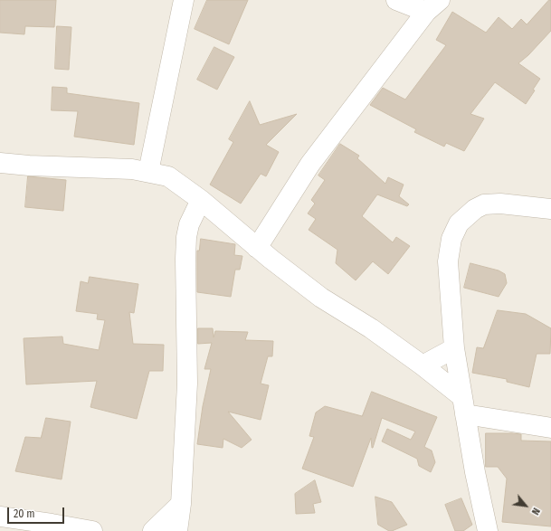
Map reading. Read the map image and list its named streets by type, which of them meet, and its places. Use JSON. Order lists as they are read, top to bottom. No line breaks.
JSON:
{"scale_bar":"20 m","north":"bottom right"}
